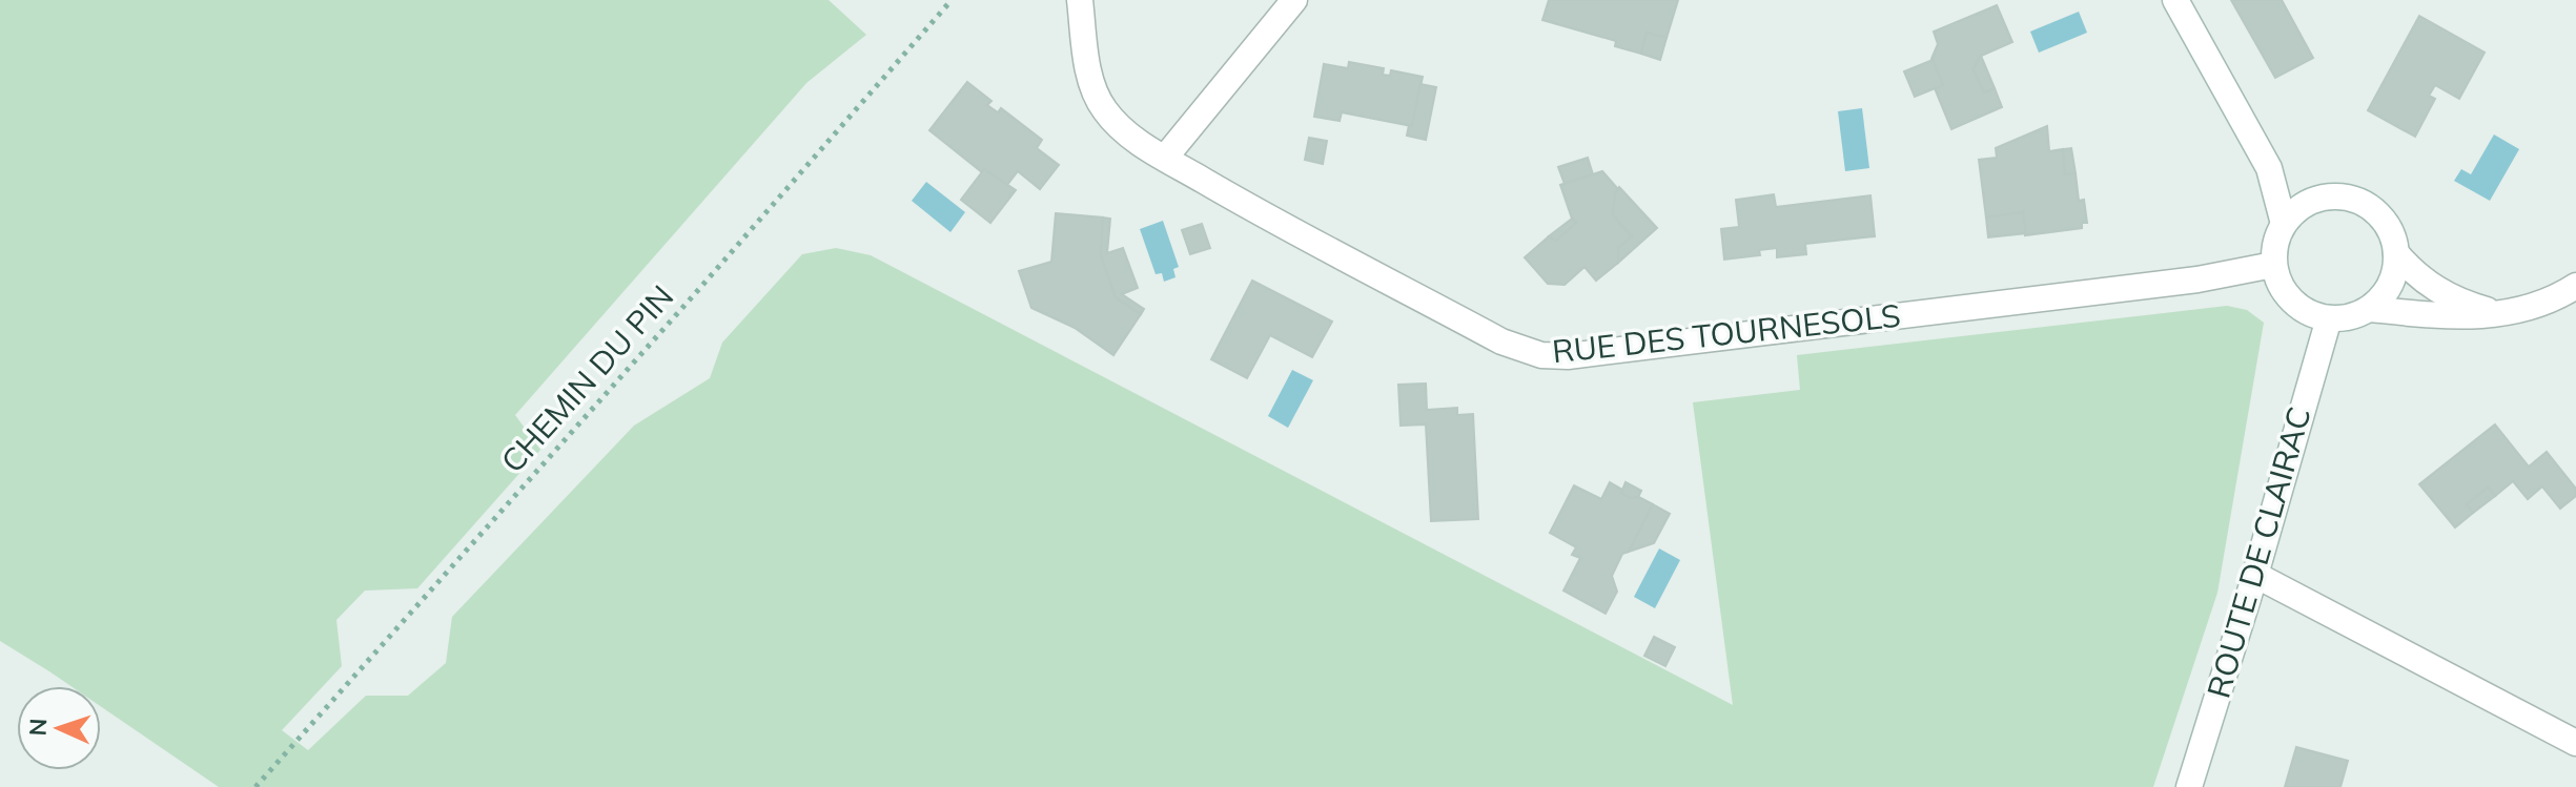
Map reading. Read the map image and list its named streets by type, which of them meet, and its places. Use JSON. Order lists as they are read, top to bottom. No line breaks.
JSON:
{"streets":{"street":["RUE DES TOURNESOLS","ROUTE DE CLAIRAC"],"path":["CHEMIN DU PIN"]},"crossings":[["RUE DES TOURNESOLS","ROUTE DE CLAIRAC"]],"north":"left"}
